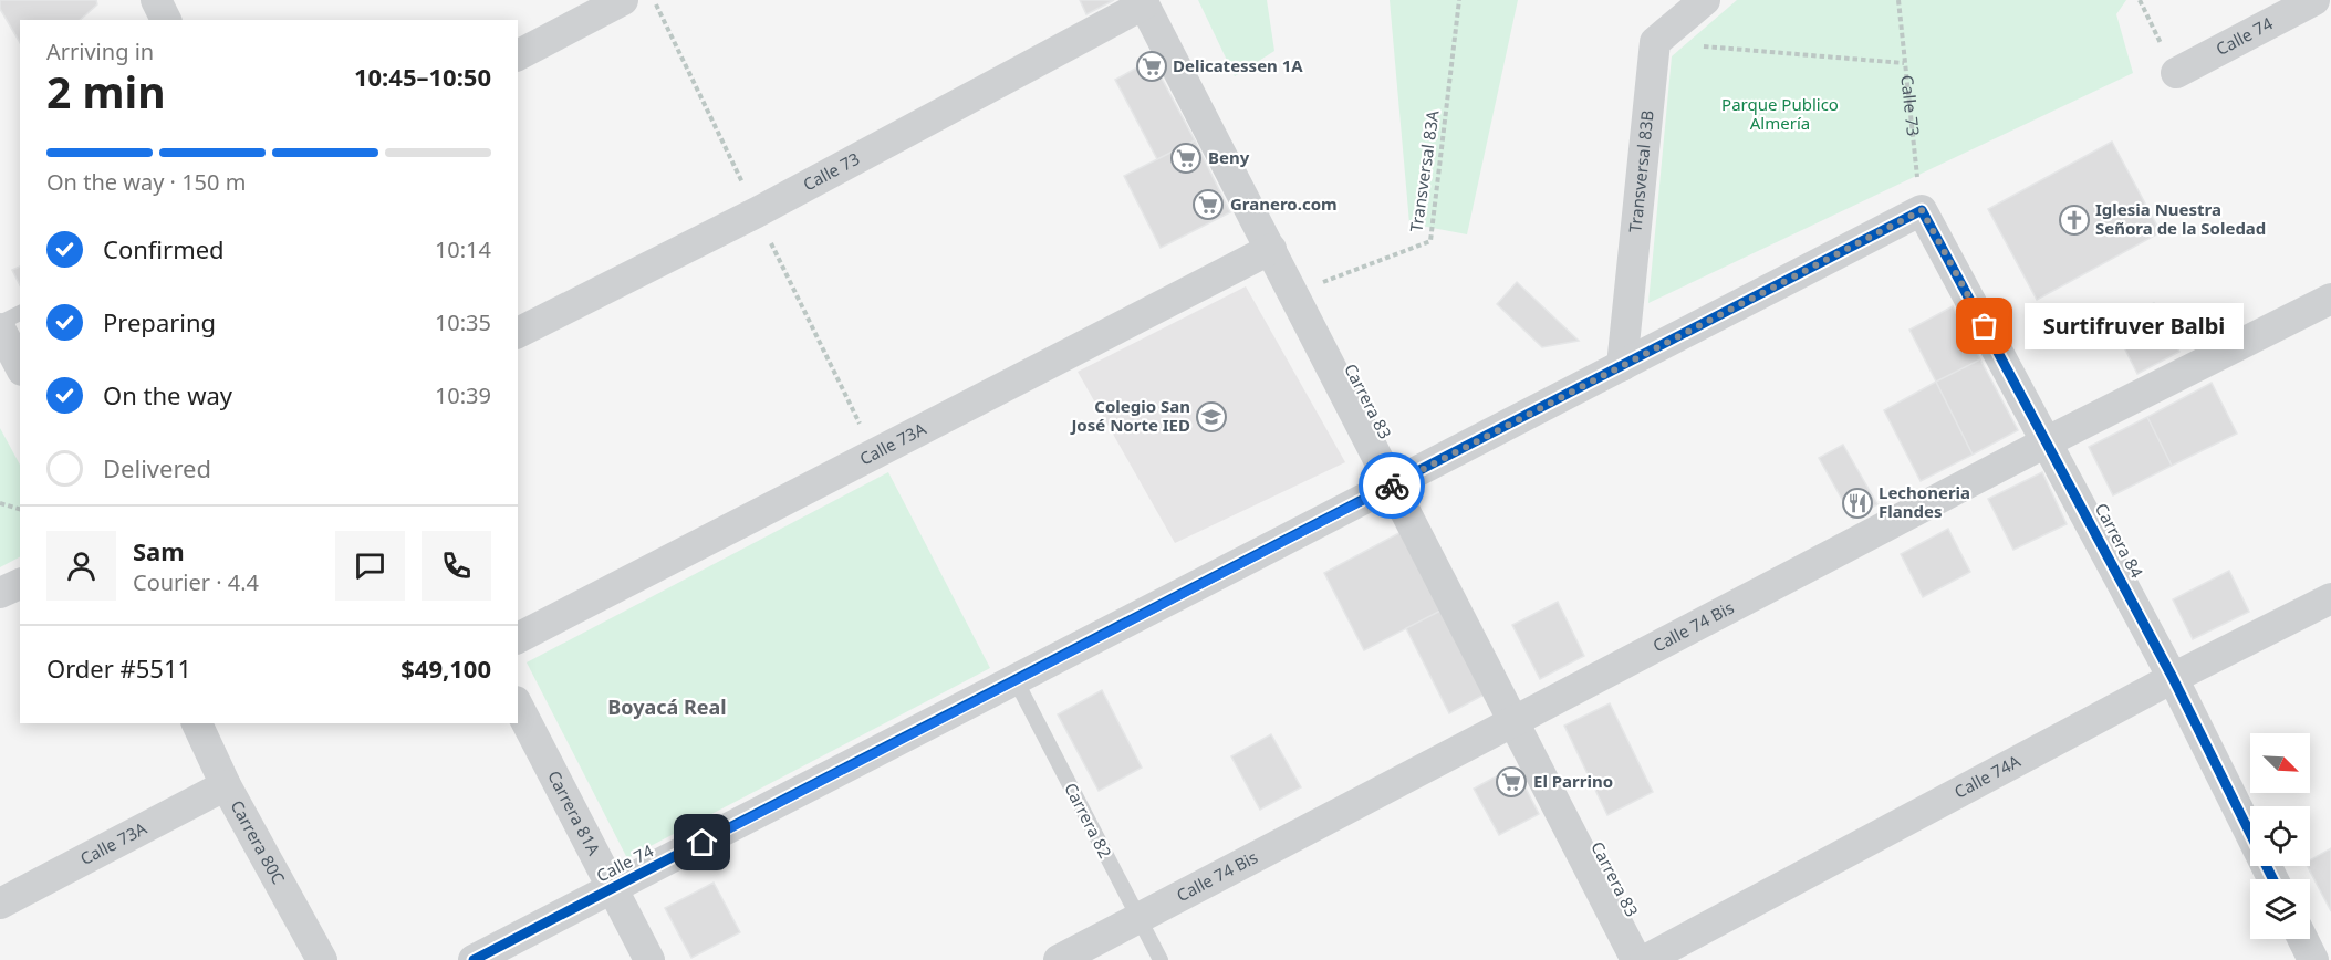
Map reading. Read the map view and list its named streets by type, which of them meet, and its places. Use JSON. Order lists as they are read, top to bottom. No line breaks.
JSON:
{"streets":{"street":["Calle 74","Calle 73","Transversal 83B","Carrera 83","Calle 73A","Carrera 84","Calle 74 Bis","Calle 74A","Carrera 81A","Carrera 80C"],"lane":["Carrera 82"],"path":["Transversal 83A"]},"crossings":[["Calle 74","Calle 73"],["Calle 74","Transversal 83B"],["Calle 74","Carrera 83"],["Calle 74","Carrera 84"],["Calle 74","Carrera 81A"],["Calle 74","Carrera 82"],["Calle 73","Carrera 83"],["Calle 73","Carrera 84"],["Transversal 83A","Carrera 83"],["Carrera 83","Calle 73A"],["Carrera 83","Calle 74 Bis"],["Calle 73A","Carrera 80C"],["Carrera 84","Calle 74 Bis"],["Carrera 84","Calle 74A"],["Calle 74 Bis","Carrera 82"]],"districts":["Boyacá Real"],"parks":["Parque Publico Almería"],"places":{"supermarket":["Delicatessen 1A","Beny","Granero.com","El Parrino"],"church":["Iglesia Nuestra Señora de la Soledad"],"other":["Surtifruver Balbi"],"school or university":["Colegio San José Norte IED"],"restaurant":["Lechoneria Flandes"]},"north":"bottom right","page":{"heading":["2 min","Arriving in","10:45–10:50"],"panel":["Sam","Courier · 4.4","Order #5511","$49,100"],"bar":"On the way · 150 m","list":[["Confirmed","10:14"],["Preparing","10:35"],["On the way","10:39"],"Delivered"],"bubble":"Surtifruver Balbi"}}
